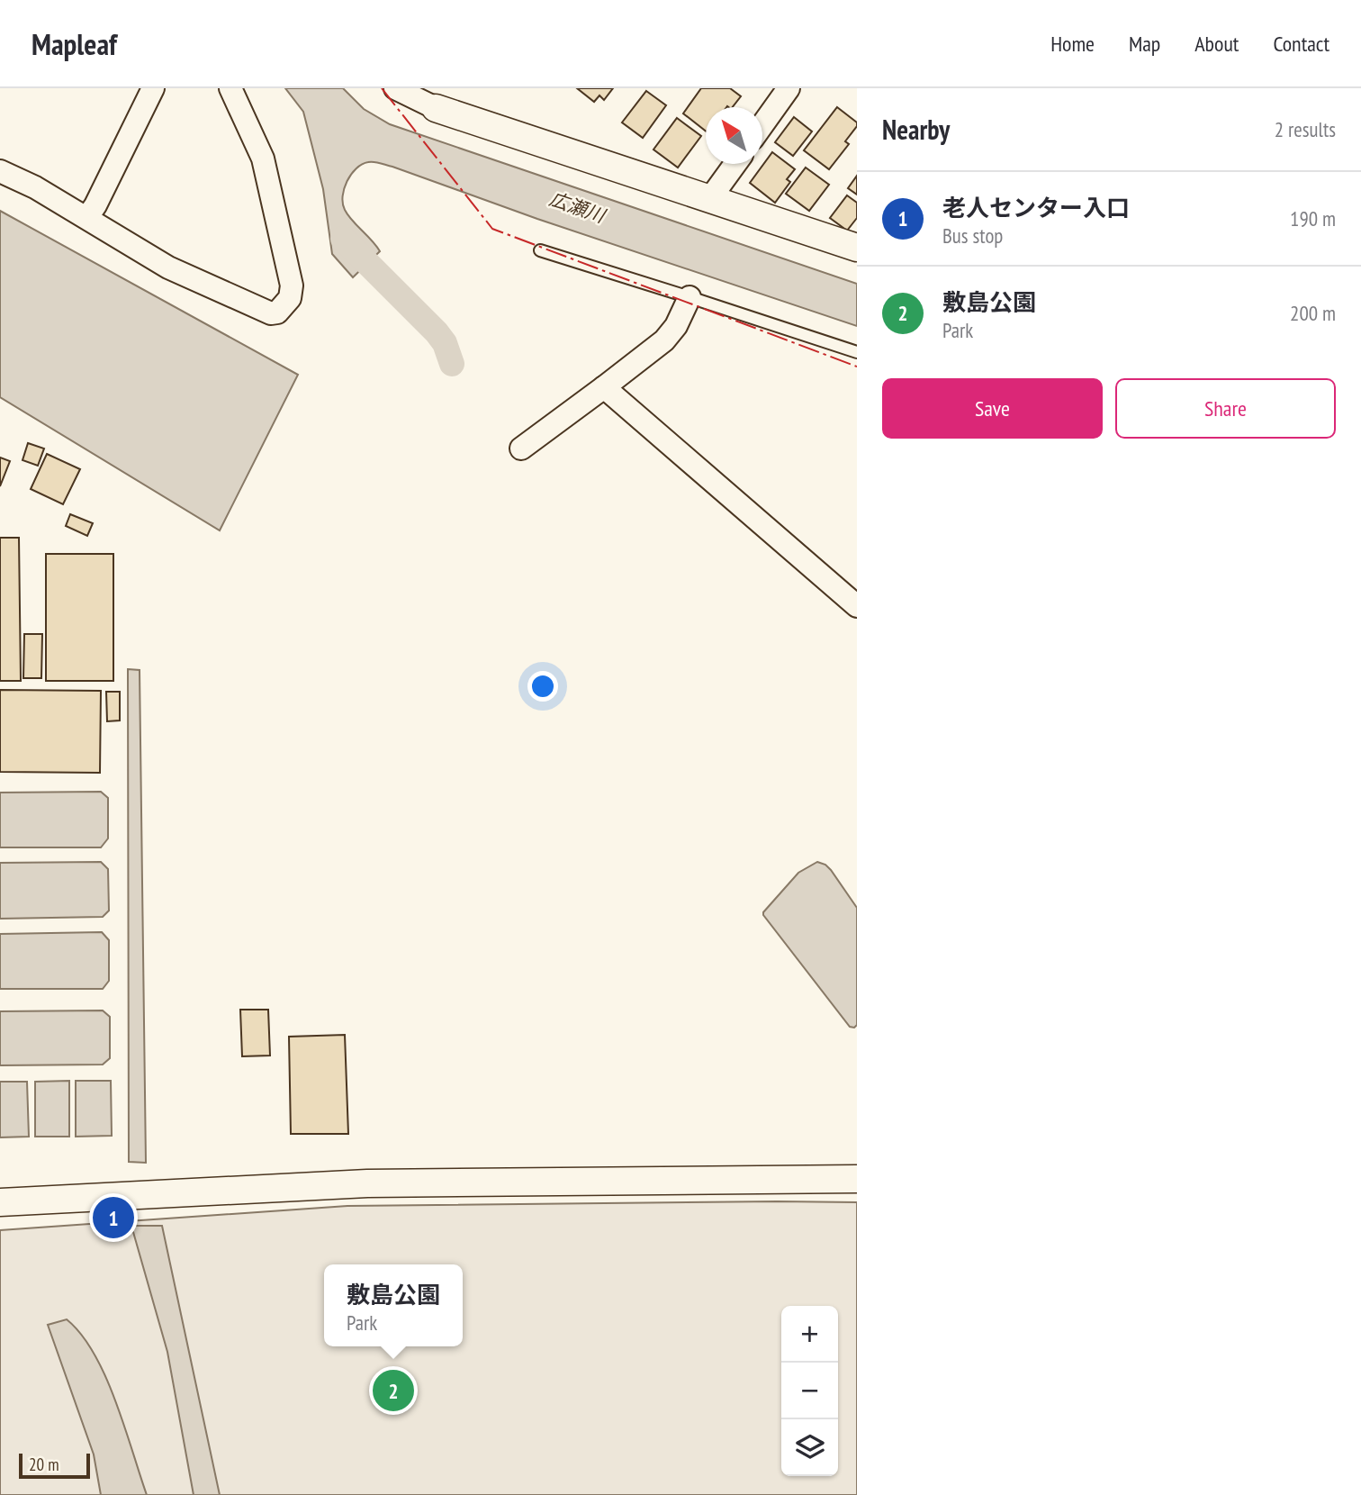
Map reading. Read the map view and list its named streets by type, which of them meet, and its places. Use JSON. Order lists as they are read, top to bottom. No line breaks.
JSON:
{"water":["広瀬川"],"scale_bar":"20 m","north":"top left","page":{"header":"Mapleaf","nav":["Home","Map","About","Contact"],"heading":["Nearby","2 results"],"list":[{"mark":"1","name":"老人センター入口","note":"Bus stop","value":"190 m"},{"mark":"2","name":"敷島公園","note":"Park","value":"200 m"}],"buttons":["Save","Share"],"pins":["1","2"],"popup":["敷島公園","Park"],"map_buttons":["+","−"],"scale":"20 m"}}
